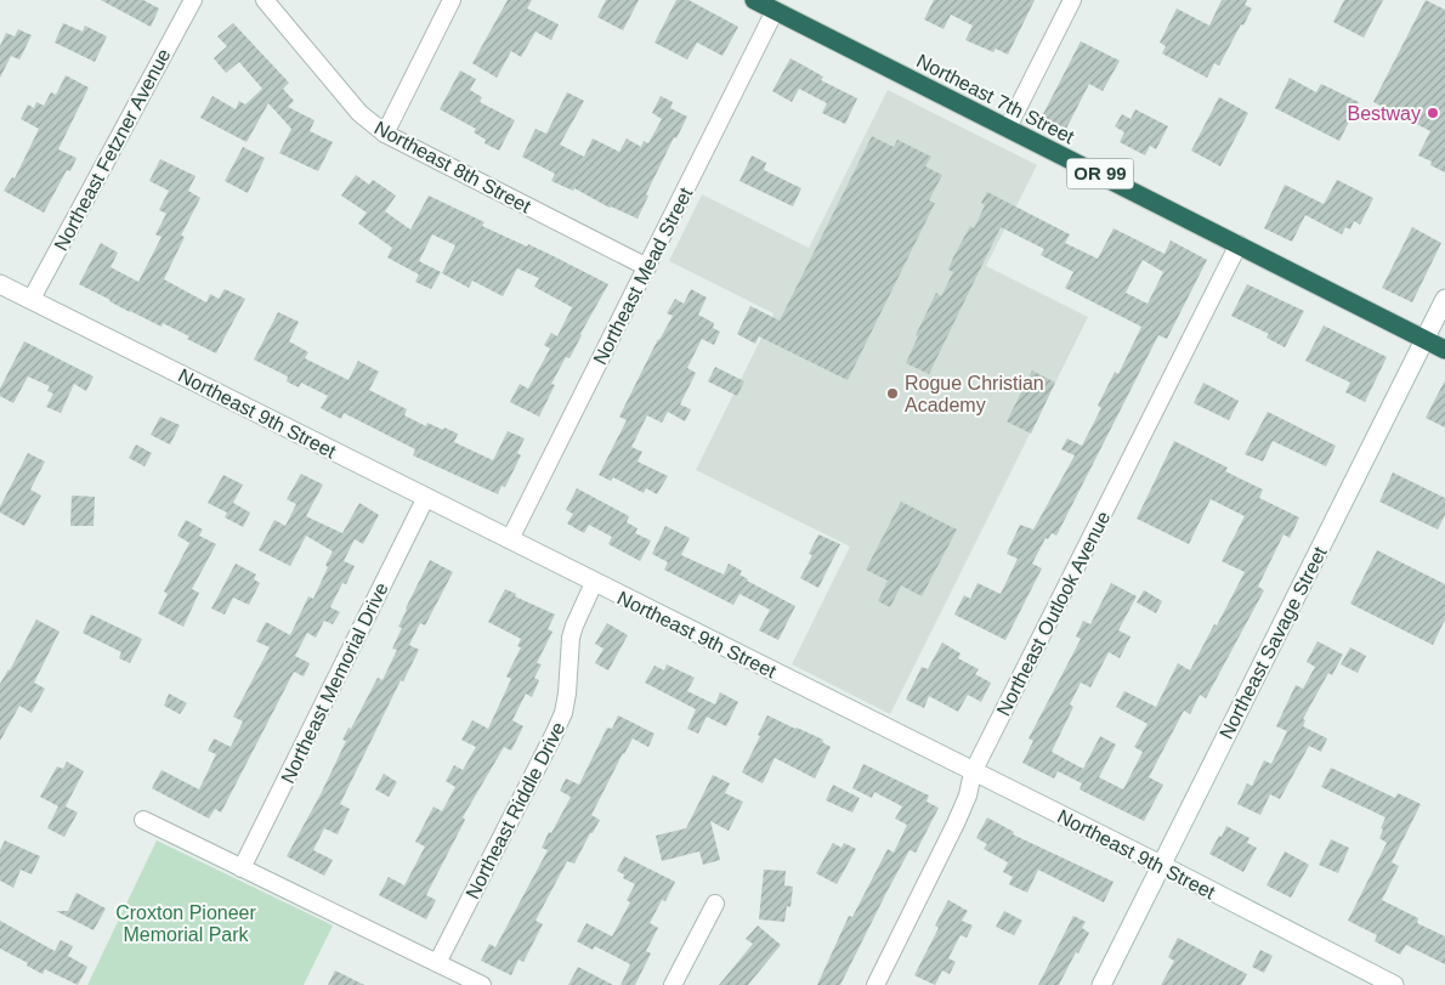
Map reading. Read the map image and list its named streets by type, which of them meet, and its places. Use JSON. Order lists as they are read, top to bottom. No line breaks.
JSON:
{"streets":{"highway":["Northeast 7th Street","OR 99"],"street":["Northeast Fetzner Avenue","Northeast 8th Street","Northeast Mead Street","Northeast 9th Street","Northeast Outlook Avenue","Northeast Savage Street","Northeast Memorial Drive","Northeast Riddle Drive"]},"crossings":[["Northeast 7th Street","Northeast Mead Street"],["Northeast 7th Street","Northeast Outlook Avenue"],["Northeast 7th Street","Northeast Savage Street"],["Northeast Fetzner Avenue","Northeast 9th Street"],["Northeast 8th Street","Northeast Mead Street"],["Northeast Mead Street","Northeast 9th Street"],["Northeast 9th Street","Northeast Outlook Avenue"],["Northeast 9th Street","Northeast Savage Street"],["Northeast 9th Street","Northeast Memorial Drive"],["Northeast 9th Street","Northeast Riddle Drive"]],"parks":["Croxton Pioneer Memorial Park"],"places":["Bestway","Rogue Christian Academy"]}
